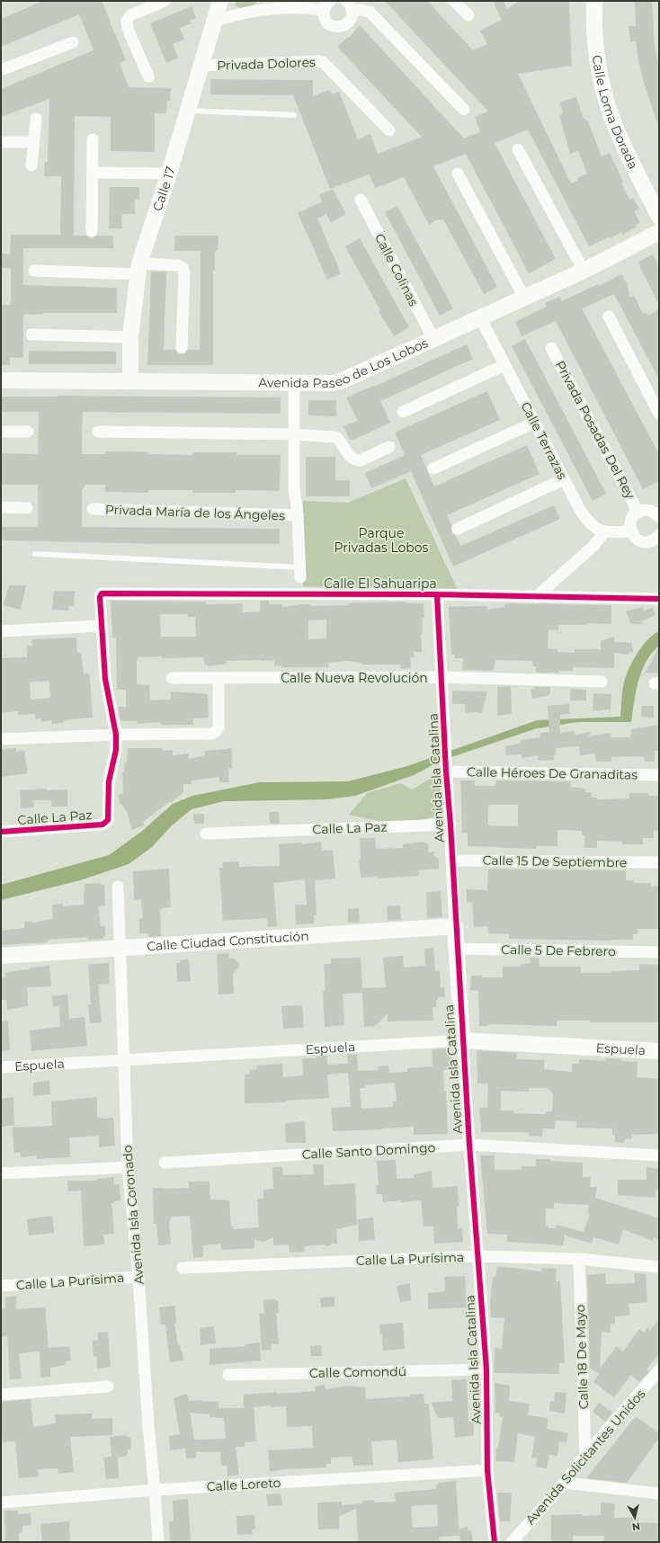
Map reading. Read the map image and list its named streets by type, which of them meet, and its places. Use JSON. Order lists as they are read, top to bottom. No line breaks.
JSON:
{"streets":{"street":["Privada Dolores","Calle Loma Dorada","Calle 17","Calle Colinas","Avenida Paseo de Los Lobos","Privada Posadas Del Rey","Calle Terrazas","Privada María de los Ángeles","Calle El Sahuaripa","Calle Nueva Revolución","Calle Héroes De Granaditas","Avenida Isla Catalina","Calle La Paz","Calle 15 De Septiembre","Calle Ciudad Constitución","Calle 5 De Febrero","Espuela","Calle Santo Domingo","Avenida Isla Coronado","Calle La Purísima","Calle 18 De Mayo","Calle Comondú","Avenida Solicitantes Unidos","Calle Loreto"]},"crossings":[["Privada Dolores","Calle 17"],["Calle 17","Avenida Paseo de Los Lobos"],["Calle Colinas","Avenida Paseo de Los Lobos"],["Avenida Paseo de Los Lobos","Calle Terrazas"],["Calle El Sahuaripa","Avenida Isla Catalina"],["Calle Nueva Revolución","Avenida Isla Catalina"],["Calle Héroes De Granaditas","Avenida Isla Catalina"],["Avenida Isla Catalina","Calle La Paz"],["Avenida Isla Catalina","Calle 15 De Septiembre"],["Avenida Isla Catalina","Calle Ciudad Constitución"],["Avenida Isla Catalina","Calle 5 De Febrero"],["Avenida Isla Catalina","Espuela"],["Avenida Isla Catalina","Calle Santo Domingo"],["Avenida Isla Catalina","Calle La Purísima"],["Avenida Isla Catalina","Calle Comondú"],["Avenida Isla Catalina","Calle Loreto"],["Calle Ciudad Constitución","Avenida Isla Coronado"],["Espuela","Avenida Isla Coronado"],["Avenida Isla Coronado","Calle La Purísima"],["Avenida Isla Coronado","Calle Loreto"],["Calle La Purísima","Calle 18 De Mayo"],["Calle 18 De Mayo","Avenida Solicitantes Unidos"]],"parks":["Parque Privadas Lobos"],"north":"bottom"}
